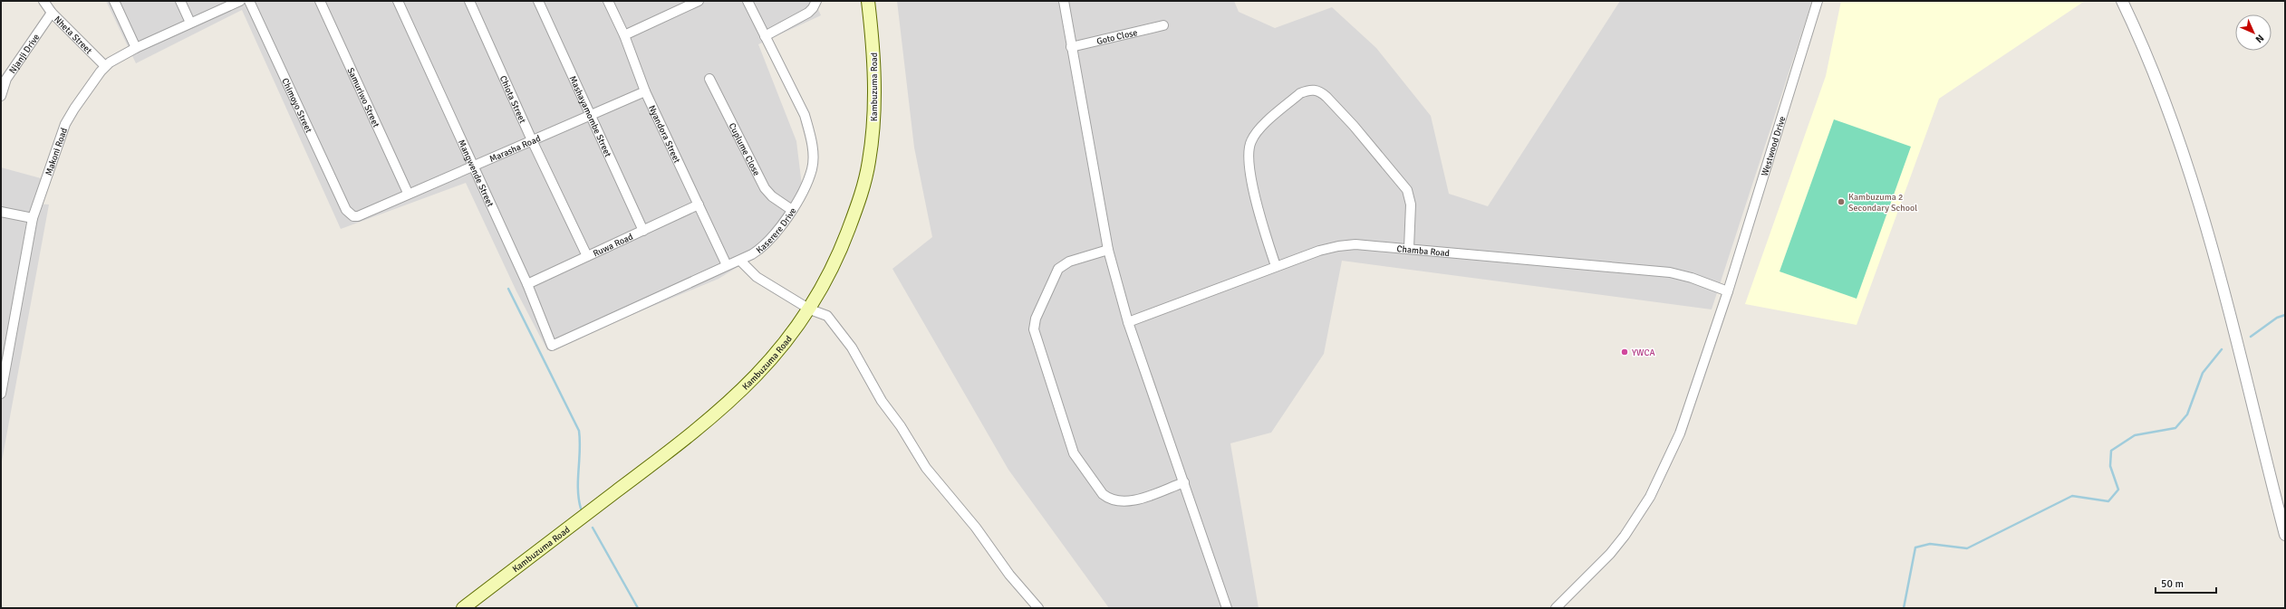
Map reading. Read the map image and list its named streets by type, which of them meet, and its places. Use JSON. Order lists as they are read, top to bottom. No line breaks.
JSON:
{"streets":{"main road":["Kambuzuma Road"],"street":["Nheta Street","Goto Close","Njanji Drive","Samuriwo Street","Chiota Street","Chimoyo Street","Mashayamombe Street","Nyandora Street","Westwood Drive","Marasha Road","Cuplume Close","Makoni Road","Mangwende Street","Kaserere Drive","Ruwa Road","Chamba Road"]},"crossings":[["Nheta Street","Njanji Drive"],["Nheta Street","Makoni Road"],["Samuriwo Street","Marasha Road"],["Chiota Street","Marasha Road"],["Chiota Street","Ruwa Road"],["Chimoyo Street","Marasha Road"],["Mashayamombe Street","Marasha Road"],["Mashayamombe Street","Ruwa Road"],["Nyandora Street","Marasha Road"],["Nyandora Street","Kaserere Drive"],["Nyandora Street","Ruwa Road"],["Westwood Drive","Chamba Road"],["Marasha Road","Mangwende Street"],["Cuplume Close","Kaserere Drive"],["Mangwende Street","Kaserere Drive"],["Mangwende Street","Ruwa Road"]],"places":["Kambuzuma 2 Secondary School","YWCA"],"scale_bar":"50 m","north":"bottom right"}
